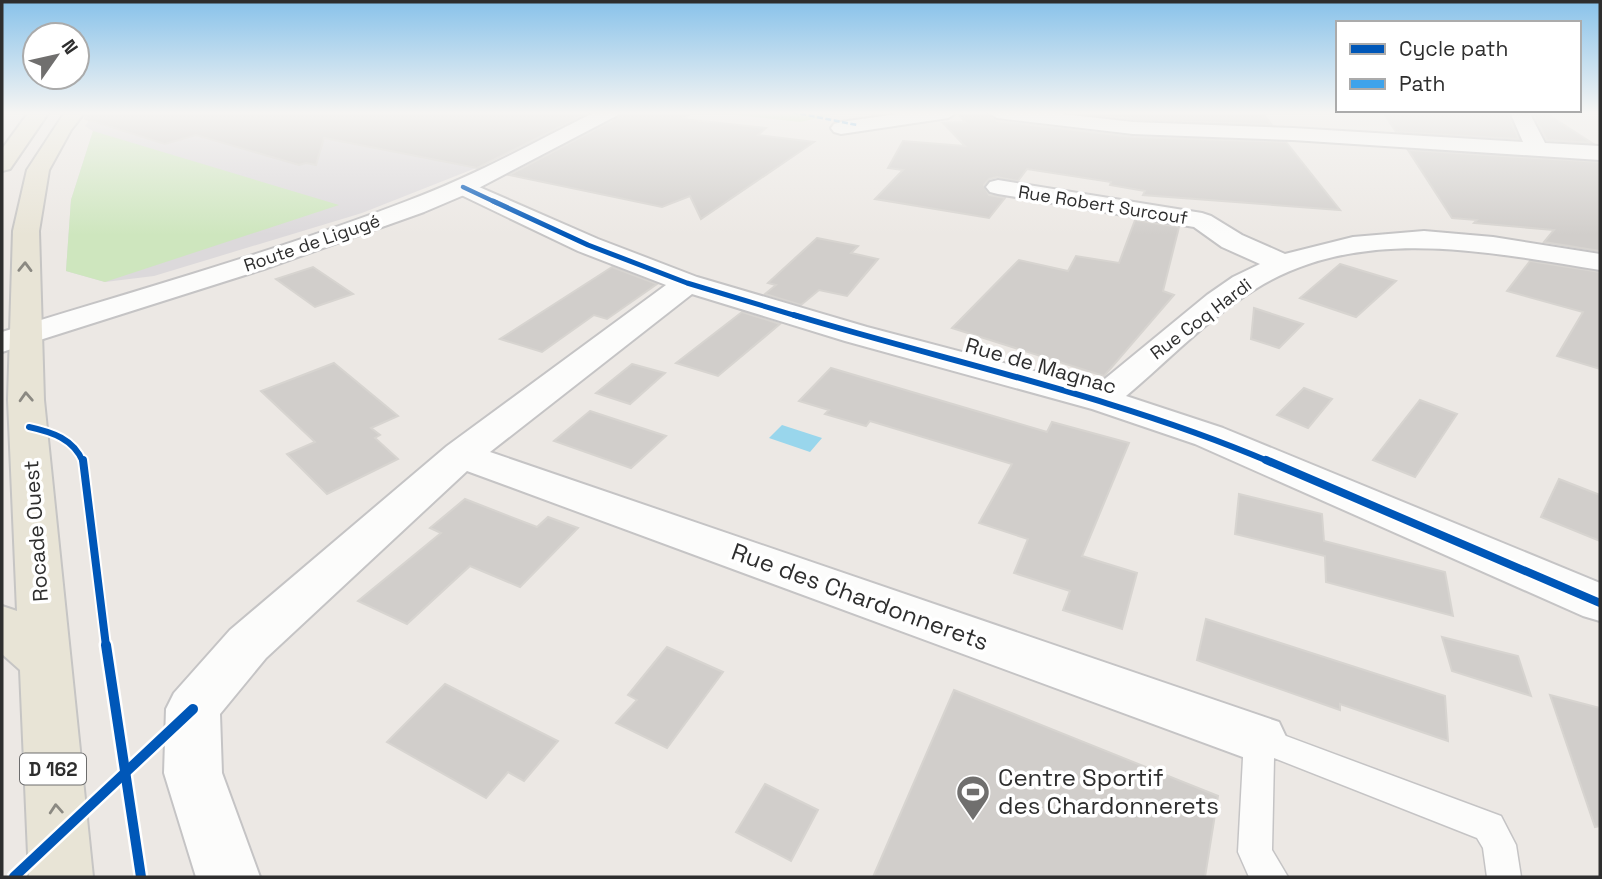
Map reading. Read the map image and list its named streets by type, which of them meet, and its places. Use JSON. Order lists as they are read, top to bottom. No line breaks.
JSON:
{"streets":{"main road":["Rocade Ouest","D 162"],"street":["Rue Robert Surcouf","Route de Ligugé","Rue Coq Hardi","Rue de Magnac","Rue des Chardonnerets"]},"crossings":[["Rue Robert Surcouf","Rue Coq Hardi"],["Route de Ligugé","Rue de Magnac"],["Route de Ligugé","Rocade Ouest"],["Rue Coq Hardi","Rue de Magnac"]],"one_way":["Rocade Ouest"],"places":{"sports":["Centre Sportif des Chardonnerets"]},"legend":["Cycle path","Path"],"north":"top right"}
